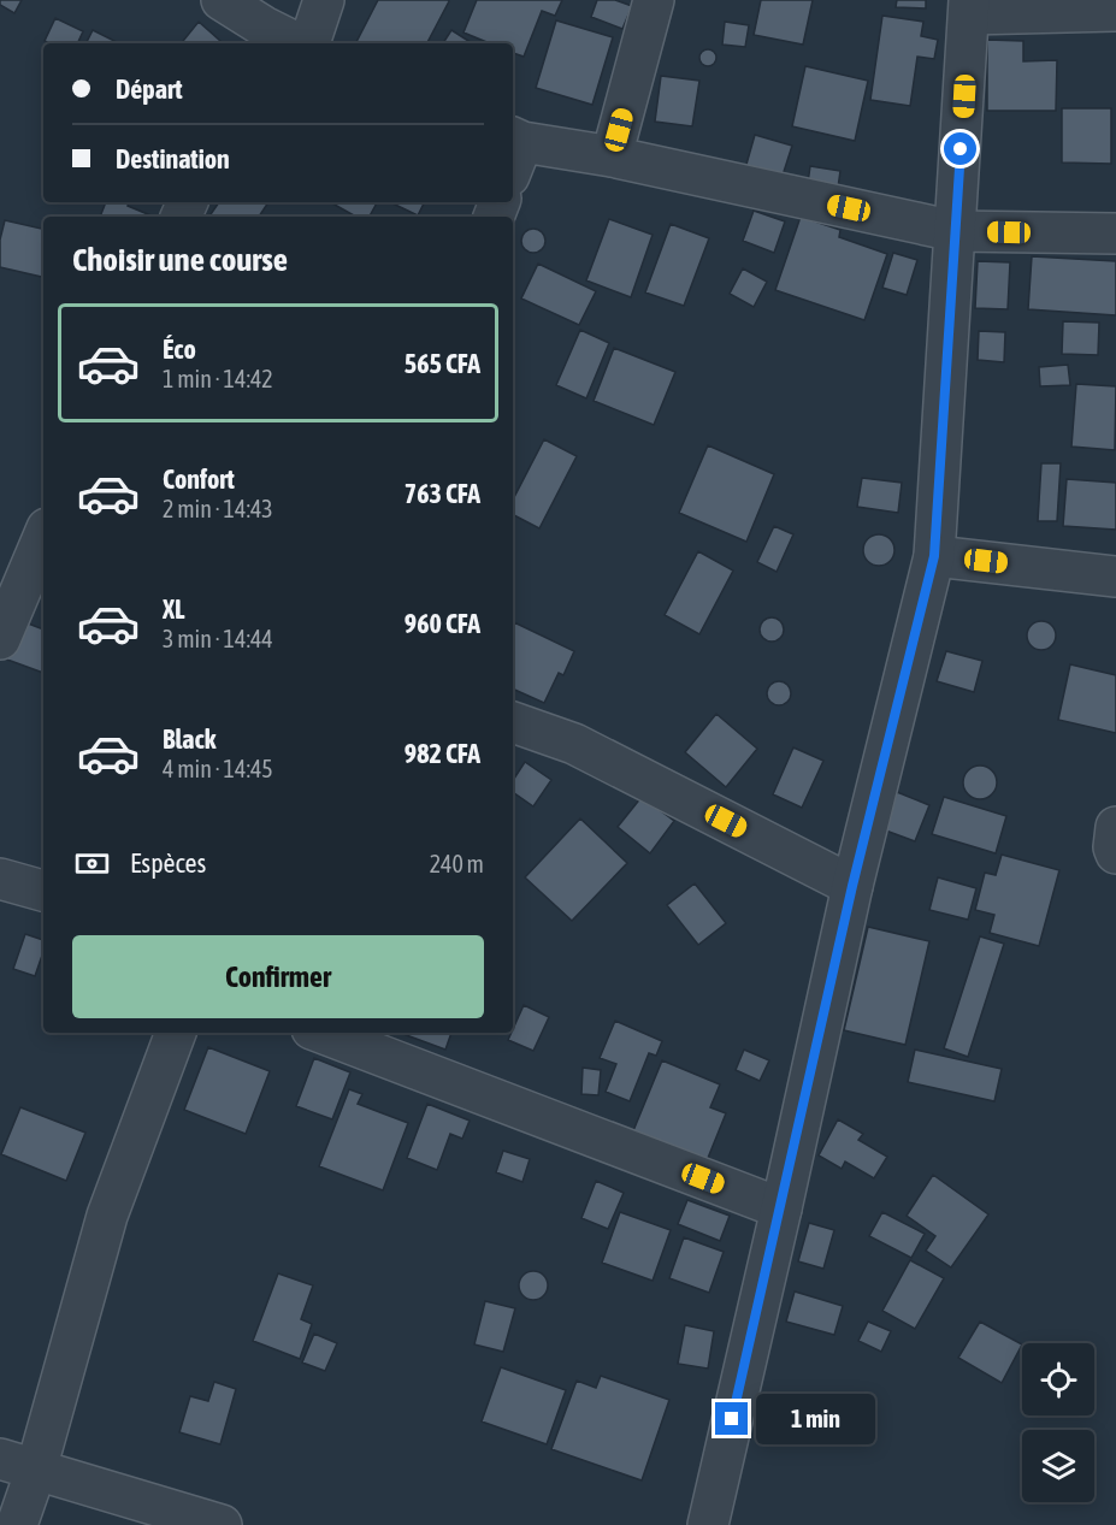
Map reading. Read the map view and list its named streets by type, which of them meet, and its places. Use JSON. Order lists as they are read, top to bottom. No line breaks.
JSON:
{"page":{"banner":["Départ","Destination"],"heading":"Choisir une course","list":[{"name":"Éco","note":"1 min · 14:42","value":"565 CFA"},{"name":"Confort","note":"2 min · 14:43","value":"763 CFA"},{"name":"XL","note":"3 min · 14:44","value":"960 CFA"},{"name":"Black","note":"4 min · 14:45","value":"982 CFA"}],"pay":["Espèces","240 m"],"buttons":"Confirmer","bubble":"1 min"}}
